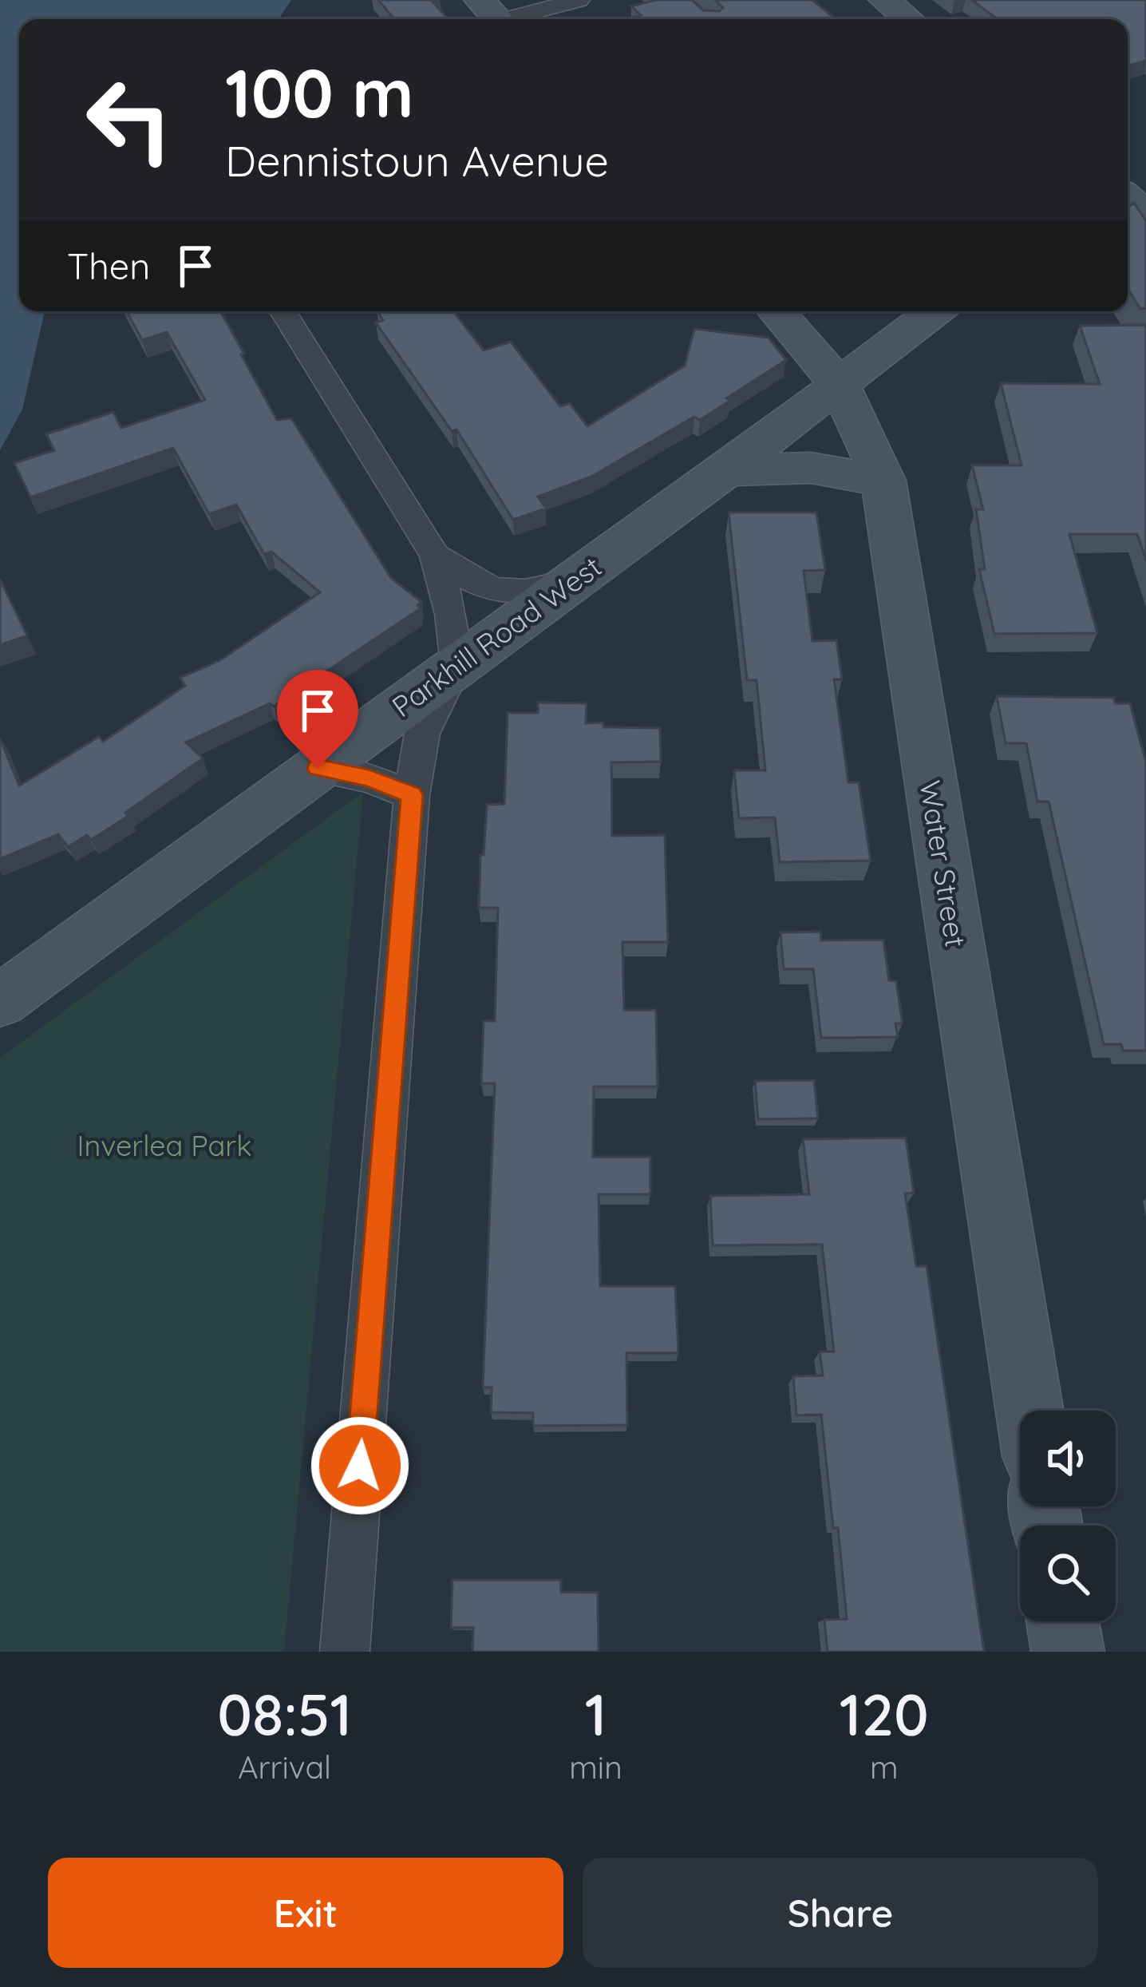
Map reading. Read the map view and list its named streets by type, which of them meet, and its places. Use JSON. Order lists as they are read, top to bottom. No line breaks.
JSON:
{"streets":{"main road":["Parkhill Road West","Water Street"]},"crossings":[["Parkhill Road West","Water Street"]],"parks":["Inverlea Park"],"page":{"turn":["100 m","Dennistoun Avenue"],"then":"Then","eta":["08:51","Arrival","1","min","120","m"],"buttons":["Exit","Share"]}}
